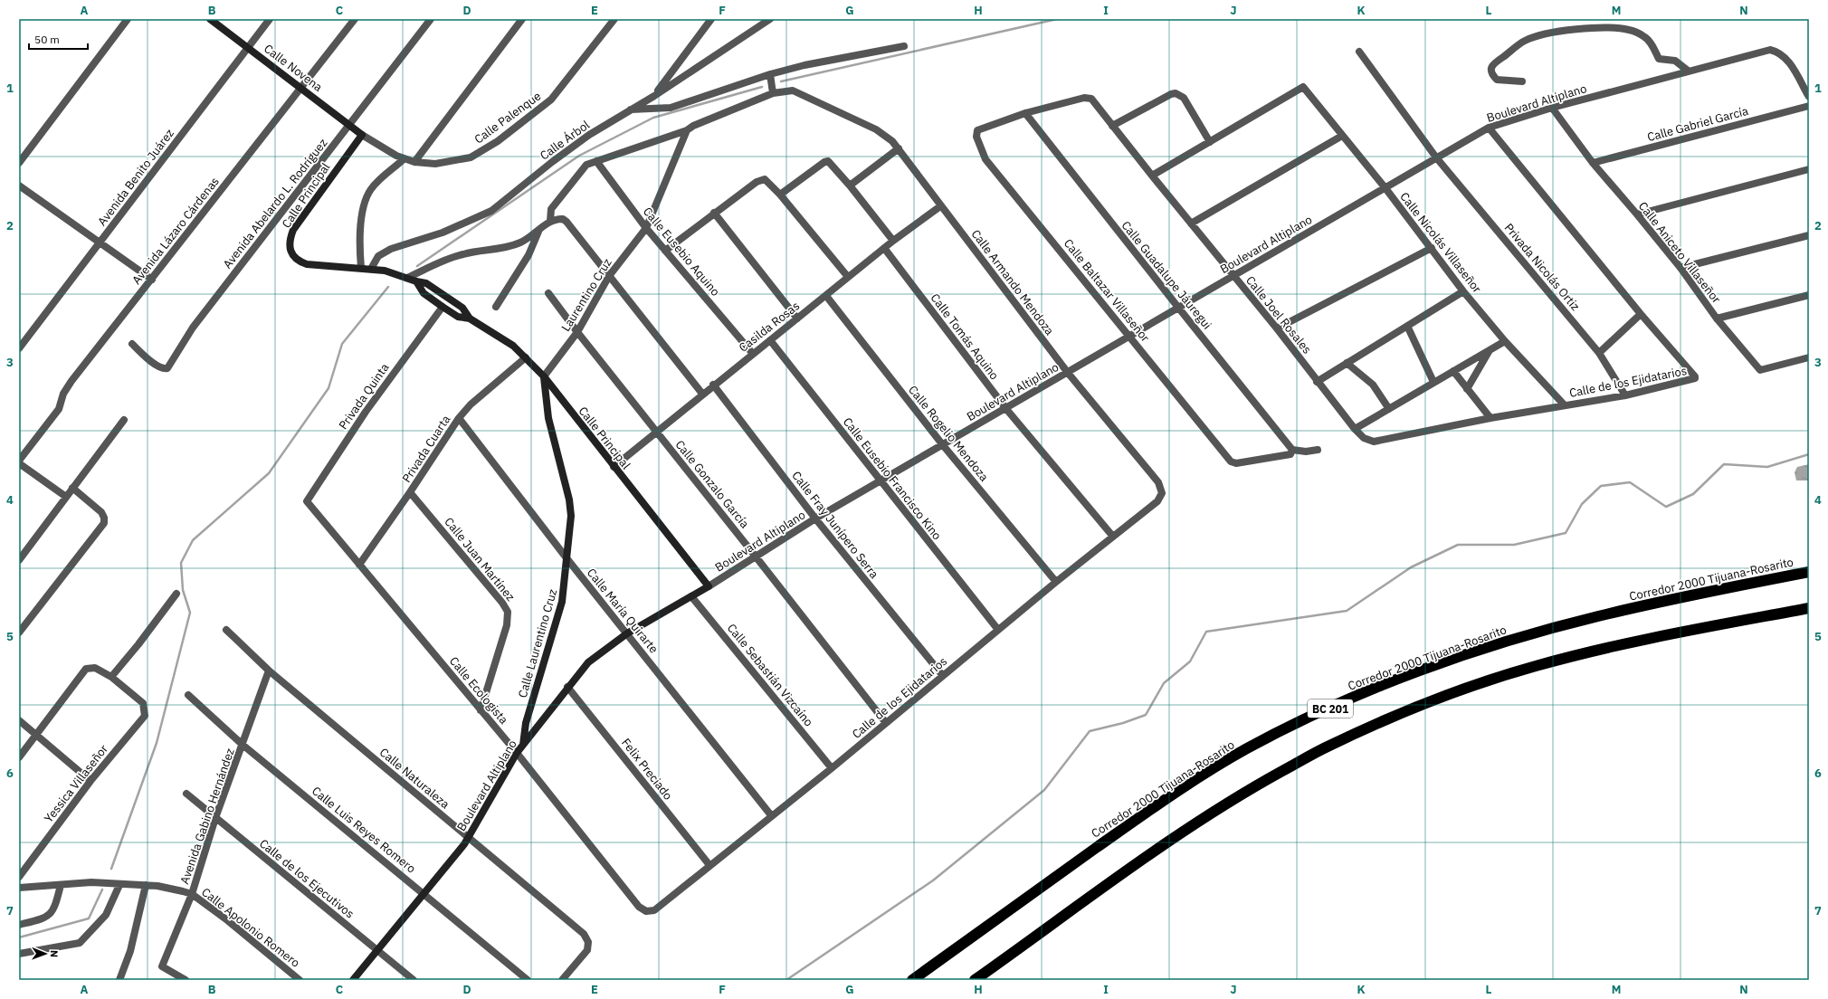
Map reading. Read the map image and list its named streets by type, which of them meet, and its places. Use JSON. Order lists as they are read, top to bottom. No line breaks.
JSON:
{"streets":{"highway":["Corredor 2000 Tijuana-Rosarito","BC 201"],"street":["Calle Novena","Boulevard Altiplano","Calle Palenque","Calle Gabriel García","Calle Árbol","Avenida Benito Juárez","Calle Principal","Avenida Abelardo L. Rodríguez","Avenida Lázaro Cárdenas","Calle Nicolás Villaseñor","Calle Eusebio Aquino","Calle Aniceto Villaseñor","Privada Nicolás Ortiz","Calle Guadalupe Jáuregui","Calle Armando Mendoza","Calle Baltazar Villaseñor","Laurentino Cruz","Calle Joel Rosales","Casilda Rosas","Calle Tomás Aquino","Calle de los Ejidatarios","Privada Quinta","Calle Rogelio Mendoza","Privada Cuarta","Calle Eusebio Francisco Kino","Calle Gonzalo García","Calle Fray Junípero Serra","Calle Juan Martínez","Calle María Quirarte","Calle Laurentino Cruz","Calle Sebastián Vizcaíno","Calle Ecologista","Felix Preciado","Calle Naturaleza","Yessica Villaseñor","Avenida Gabino Hernández","Calle Luis Reyes Romero","Calle de los Ejecutivos","Calle Apolonio Romero"]},"crossings":[["Calle Novena","Calle Palenque"],["Calle Novena","Avenida Benito Juárez"],["Calle Novena","Calle Principal"],["Calle Novena","Avenida Abelardo L. Rodríguez"],["Calle Novena","Avenida Lázaro Cárdenas"],["Boulevard Altiplano","Calle Principal"],["Boulevard Altiplano","Calle Nicolás Villaseñor"],["Boulevard Altiplano","Calle Aniceto Villaseñor"],["Boulevard Altiplano","Privada Nicolás Ortiz"],["Boulevard Altiplano","Calle Guadalupe Jáuregui"],["Boulevard Altiplano","Calle Armando Mendoza"],["Boulevard Altiplano","Calle Baltazar Villaseñor"],["Boulevard Altiplano","Calle Joel Rosales"],["Boulevard Altiplano","Calle Tomás Aquino"],["Boulevard Altiplano","Calle de los Ejidatarios"],["Boulevard Altiplano","Calle Rogelio Mendoza"],["Boulevard Altiplano","Calle Eusebio Francisco Kino"],["Boulevard Altiplano","Calle Gonzalo García"],["Boulevard Altiplano","Calle Fray Junípero Serra"],["Boulevard Altiplano","Calle María Quirarte"],["Boulevard Altiplano","Calle Laurentino Cruz"],["Boulevard Altiplano","Calle Sebastián Vizcaíno"],["Boulevard Altiplano","Calle Ecologista"],["Boulevard Altiplano","Felix Preciado"],["Boulevard Altiplano","Calle Naturaleza"],["Boulevard Altiplano","Calle Luis Reyes Romero"],["Boulevard Altiplano","Calle de los Ejecutivos"],["Calle Palenque","Calle Principal"],["Calle Gabriel García","Calle Aniceto Villaseñor"],["Calle Árbol","Calle Principal"],["Calle Principal","Laurentino Cruz"],["Calle Principal","Casilda Rosas"],["Calle Principal","Privada Quinta"],["Calle Principal","Privada Cuarta"],["Calle Principal","Calle Laurentino Cruz"],["Calle Nicolás Villaseñor","Calle de los Ejidatarios"],["Calle Eusebio Aquino","Calle Armando Mendoza"],["Calle Eusebio Aquino","Laurentino Cruz"],["Calle Eusebio Aquino","Casilda Rosas"],["Privada Nicolás Ortiz","Calle de los Ejidatarios"],["Calle Guadalupe Jáuregui","Calle Baltazar Villaseñor"],["Calle Guadalupe Jáuregui","Calle Joel Rosales"],["Calle Armando Mendoza","Laurentino Cruz"],["Calle Armando Mendoza","Casilda Rosas"],["Calle Armando Mendoza","Calle de los Ejidatarios"],["Calle Baltazar Villaseñor","Calle Joel Rosales"],["Laurentino Cruz","Calle Gonzalo García"],["Laurentino Cruz","Calle Laurentino Cruz"],["Calle Joel Rosales","Calle de los Ejidatarios"],["Casilda Rosas","Calle Tomás Aquino"],["Casilda Rosas","Calle Rogelio Mendoza"],["Casilda Rosas","Calle Eusebio Francisco Kino"],["Casilda Rosas","Calle Gonzalo García"],["Casilda Rosas","Calle Fray Junípero Serra"],["Calle Tomás Aquino","Calle de los Ejidatarios"],["Calle de los Ejidatarios","Calle Rogelio Mendoza"],["Calle de los Ejidatarios","Calle Eusebio Francisco Kino"],["Calle de los Ejidatarios","Calle Gonzalo García"],["Calle de los Ejidatarios","Calle Fray Junípero Serra"],["Calle de los Ejidatarios","Calle María Quirarte"],["Calle de los Ejidatarios","Calle Sebastián Vizcaíno"],["Calle de los Ejidatarios","Calle Ecologista"],["Calle de los Ejidatarios","Felix Preciado"],["Privada Quinta","Calle Ecologista"],["Privada Cuarta","Calle Juan Martínez"],["Privada Cuarta","Calle María Quirarte"],["Privada Cuarta","Calle Ecologista"],["Calle Juan Martínez","Calle Ecologista"],["Calle María Quirarte","Calle Laurentino Cruz"],["Calle Naturaleza","Avenida Gabino Hernández"],["Avenida Gabino Hernández","Calle Luis Reyes Romero"],["Avenida Gabino Hernández","Calle de los Ejecutivos"],["Avenida Gabino Hernández","Calle Apolonio Romero"]],"scale_bar":"50 m","north":"right","grid":{"columns":["A","B","C","D","E","F","G","H","I","J","K","L","M","N"],"rows":["1","2","3","4","5","6","7"]}}
